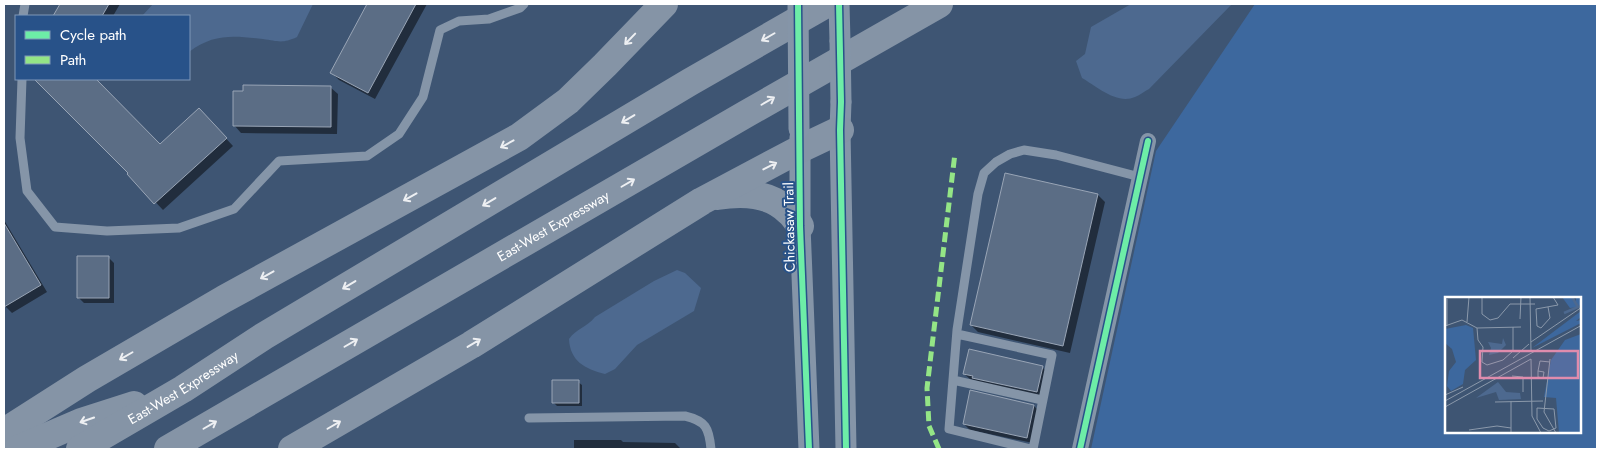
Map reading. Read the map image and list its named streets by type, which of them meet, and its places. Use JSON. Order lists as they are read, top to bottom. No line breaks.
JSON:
{"streets":{"highway":["East-West Expressway"],"street":["Chickasaw Trail"]},"legend":["Cycle path","Path"]}
